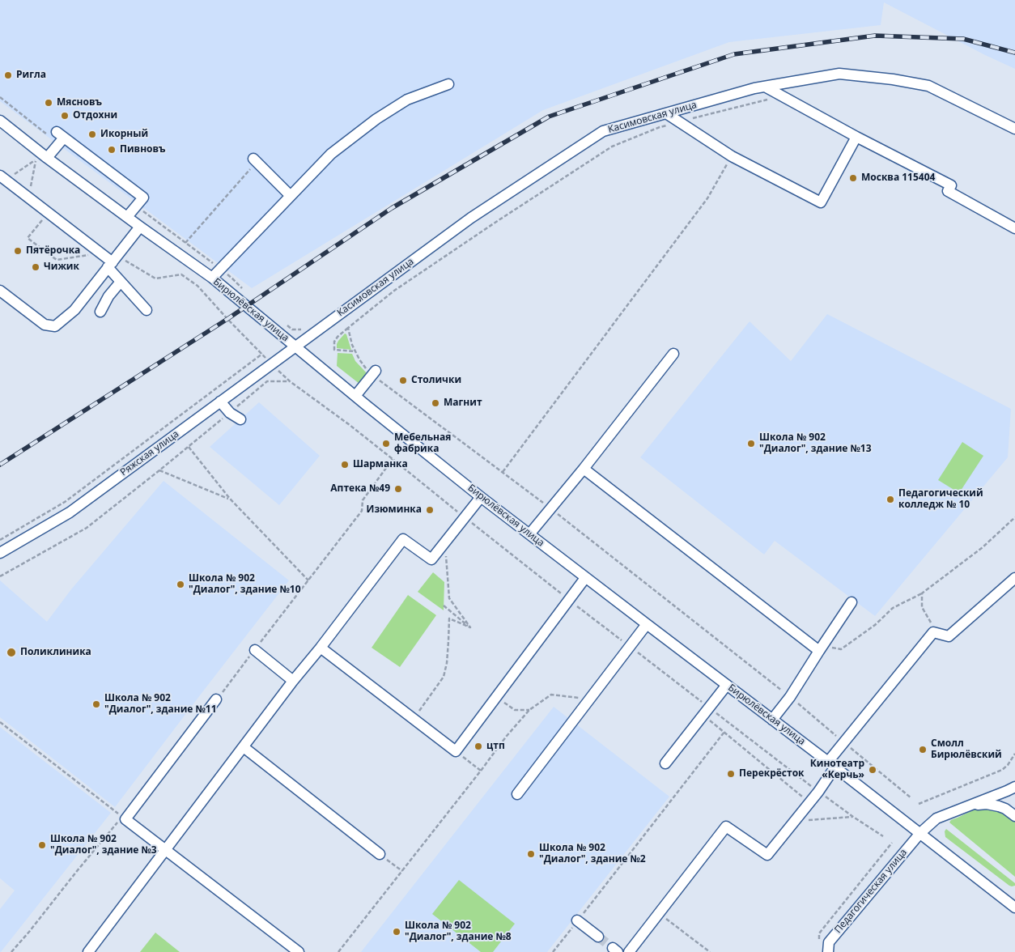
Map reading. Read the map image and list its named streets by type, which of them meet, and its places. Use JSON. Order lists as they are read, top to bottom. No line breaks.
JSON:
{"streets":{"street":["Касимовская улица","Бирюлёвская улица","Ряжская улица","Педагогическая улица"]},"crossings":[["Касимовская улица","Бирюлёвская улица"],["Касимовская улица","Ряжская улица"],["Бирюлёвская улица","Ряжская улица"],["Бирюлёвская улица","Педагогическая улица"]],"places":["Ригла","Мясновъ","Отдохни","Икорный","Пивновъ","Москва 115404","Пятёрочка","Чижик","Столички","Магнит","Мебельная фабрика","Школа № 902 \"Диалог\", здание №13","Шарманка","Аптека №49","Педагогический колледж № 10","Изюминка","Школа № 902 \"Диалог\", здание №10","Поликлиника","Школа № 902 \"Диалог\", здание №11","цтп","Смолл Бирюлёвский","Кинотеатр «Керчь»","Перекрёсток","Школа № 902 \"Диалог\", здание №3","Школа № 902 \"Диалог\", здание №2","Школа № 902 \"Диалог\", здание №8"]}
